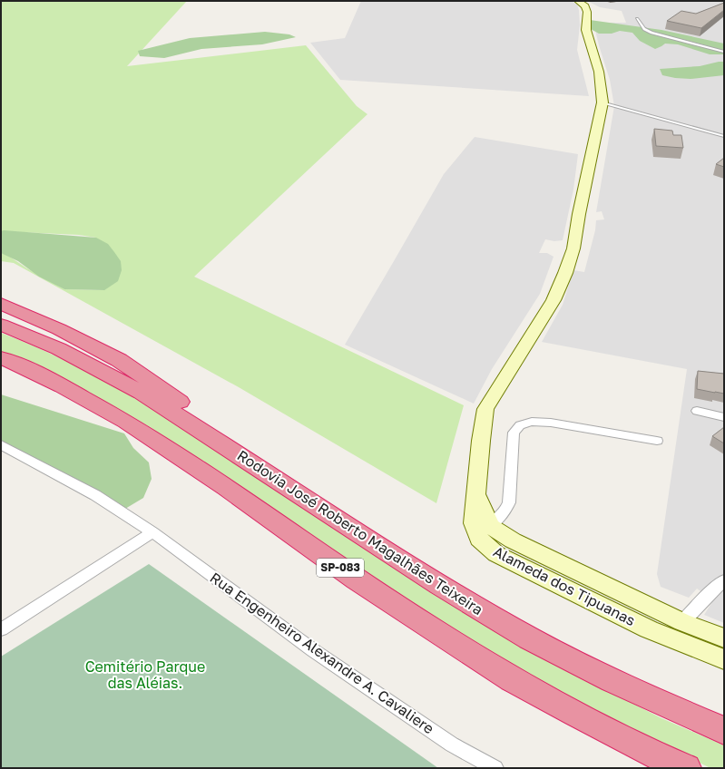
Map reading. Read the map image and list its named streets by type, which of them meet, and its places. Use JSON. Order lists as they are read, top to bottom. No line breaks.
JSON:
{"streets":{"highway":["Rodovia José Roberto Magalhães Teixeira","SP-083"],"street":["Alameda dos Tipuanas","Rua Engenheiro Alexandre A. Cavaliere"]},"parks":["Cemitério Parque das Aléias."]}
